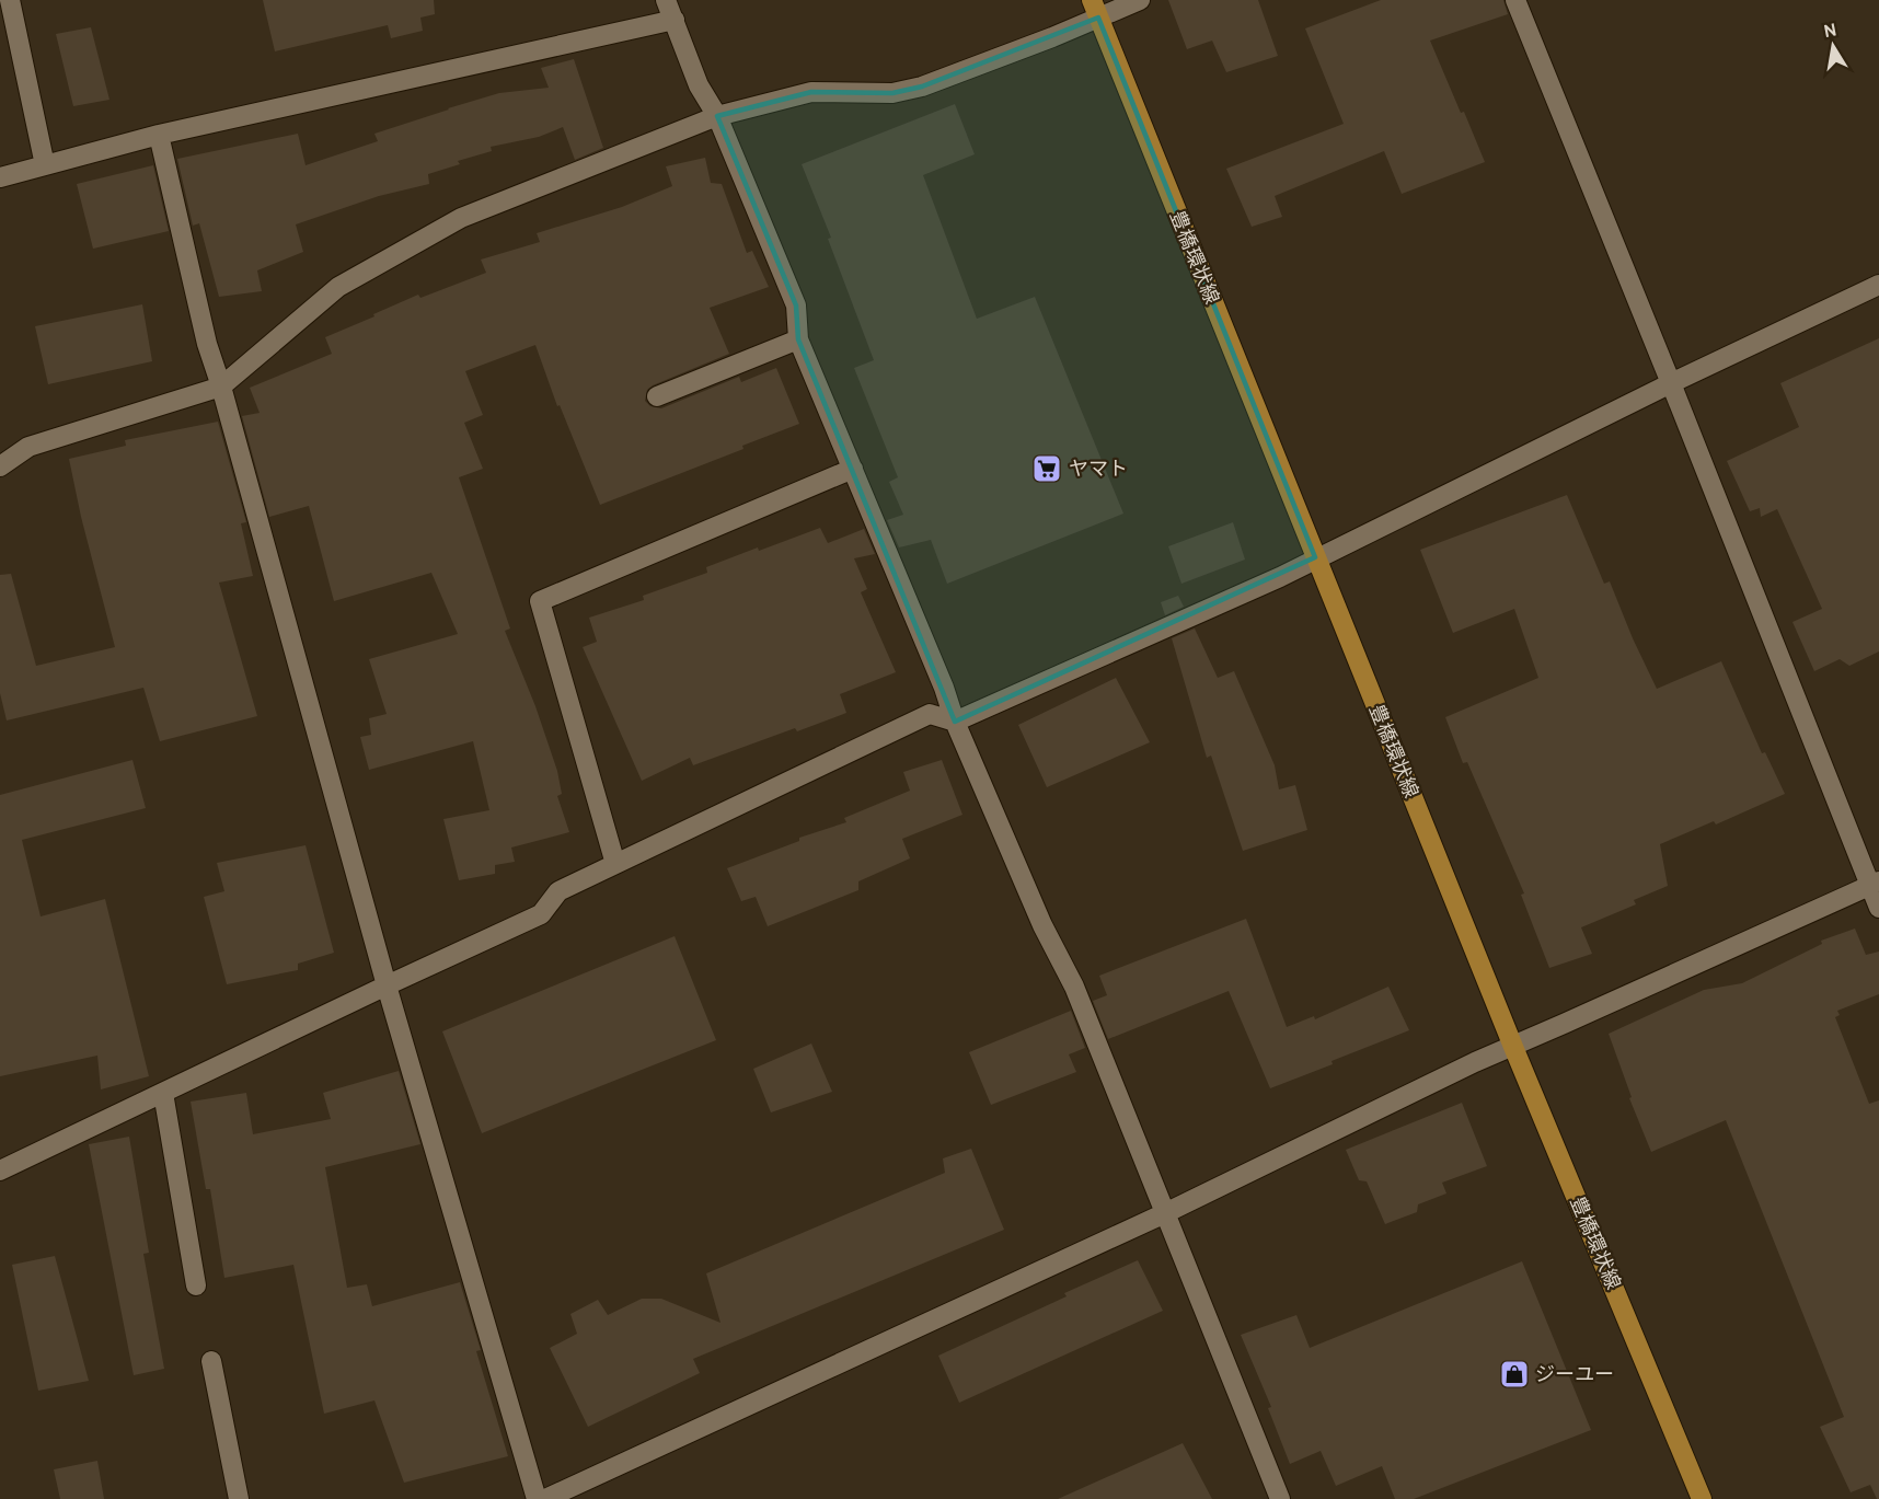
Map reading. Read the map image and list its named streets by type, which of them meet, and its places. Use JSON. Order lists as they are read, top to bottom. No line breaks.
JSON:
{"streets":{"main road":["豊橋環状線"]},"places":{"supermarket":["ヤマト"],"shop":["ジーユー"]},"north":"top"}
